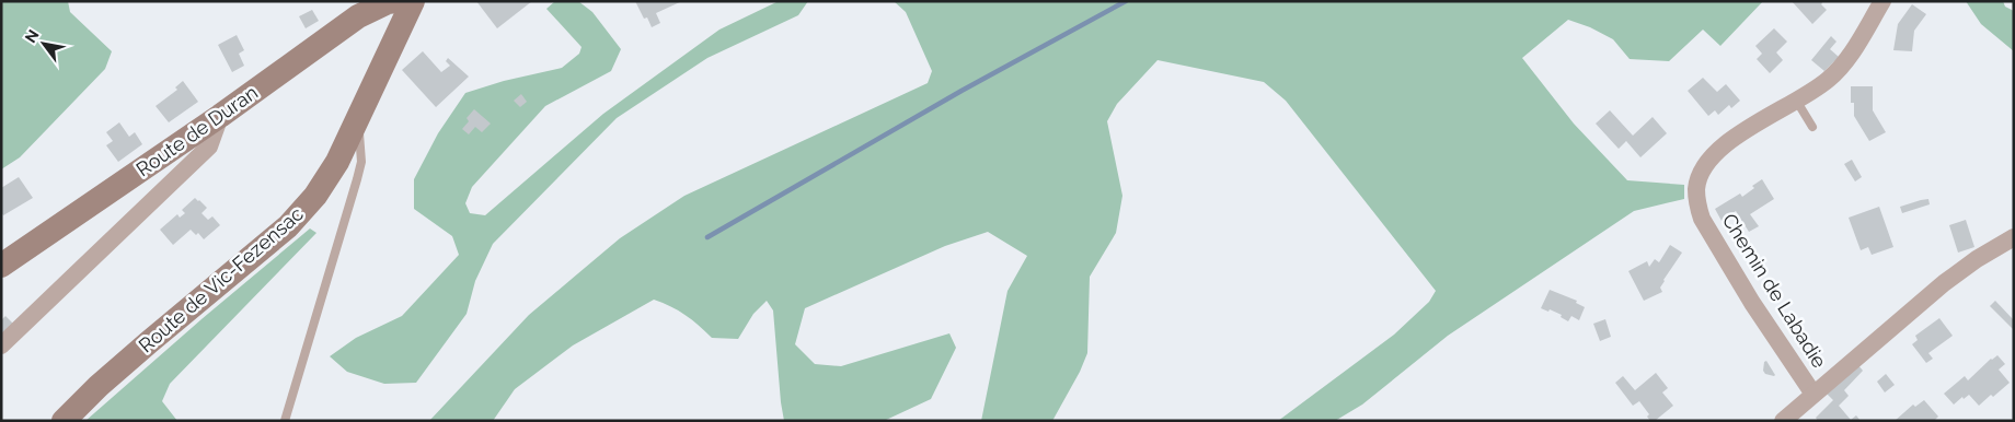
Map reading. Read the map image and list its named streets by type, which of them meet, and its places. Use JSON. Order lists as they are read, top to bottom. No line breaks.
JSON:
{"streets":{"main road":["Route de Duran","Route de Vic-Fezensac"],"street":["Chemin de Labadie"]},"crossings":[["Route de Duran","Route de Vic-Fezensac"]],"north":"top left"}
